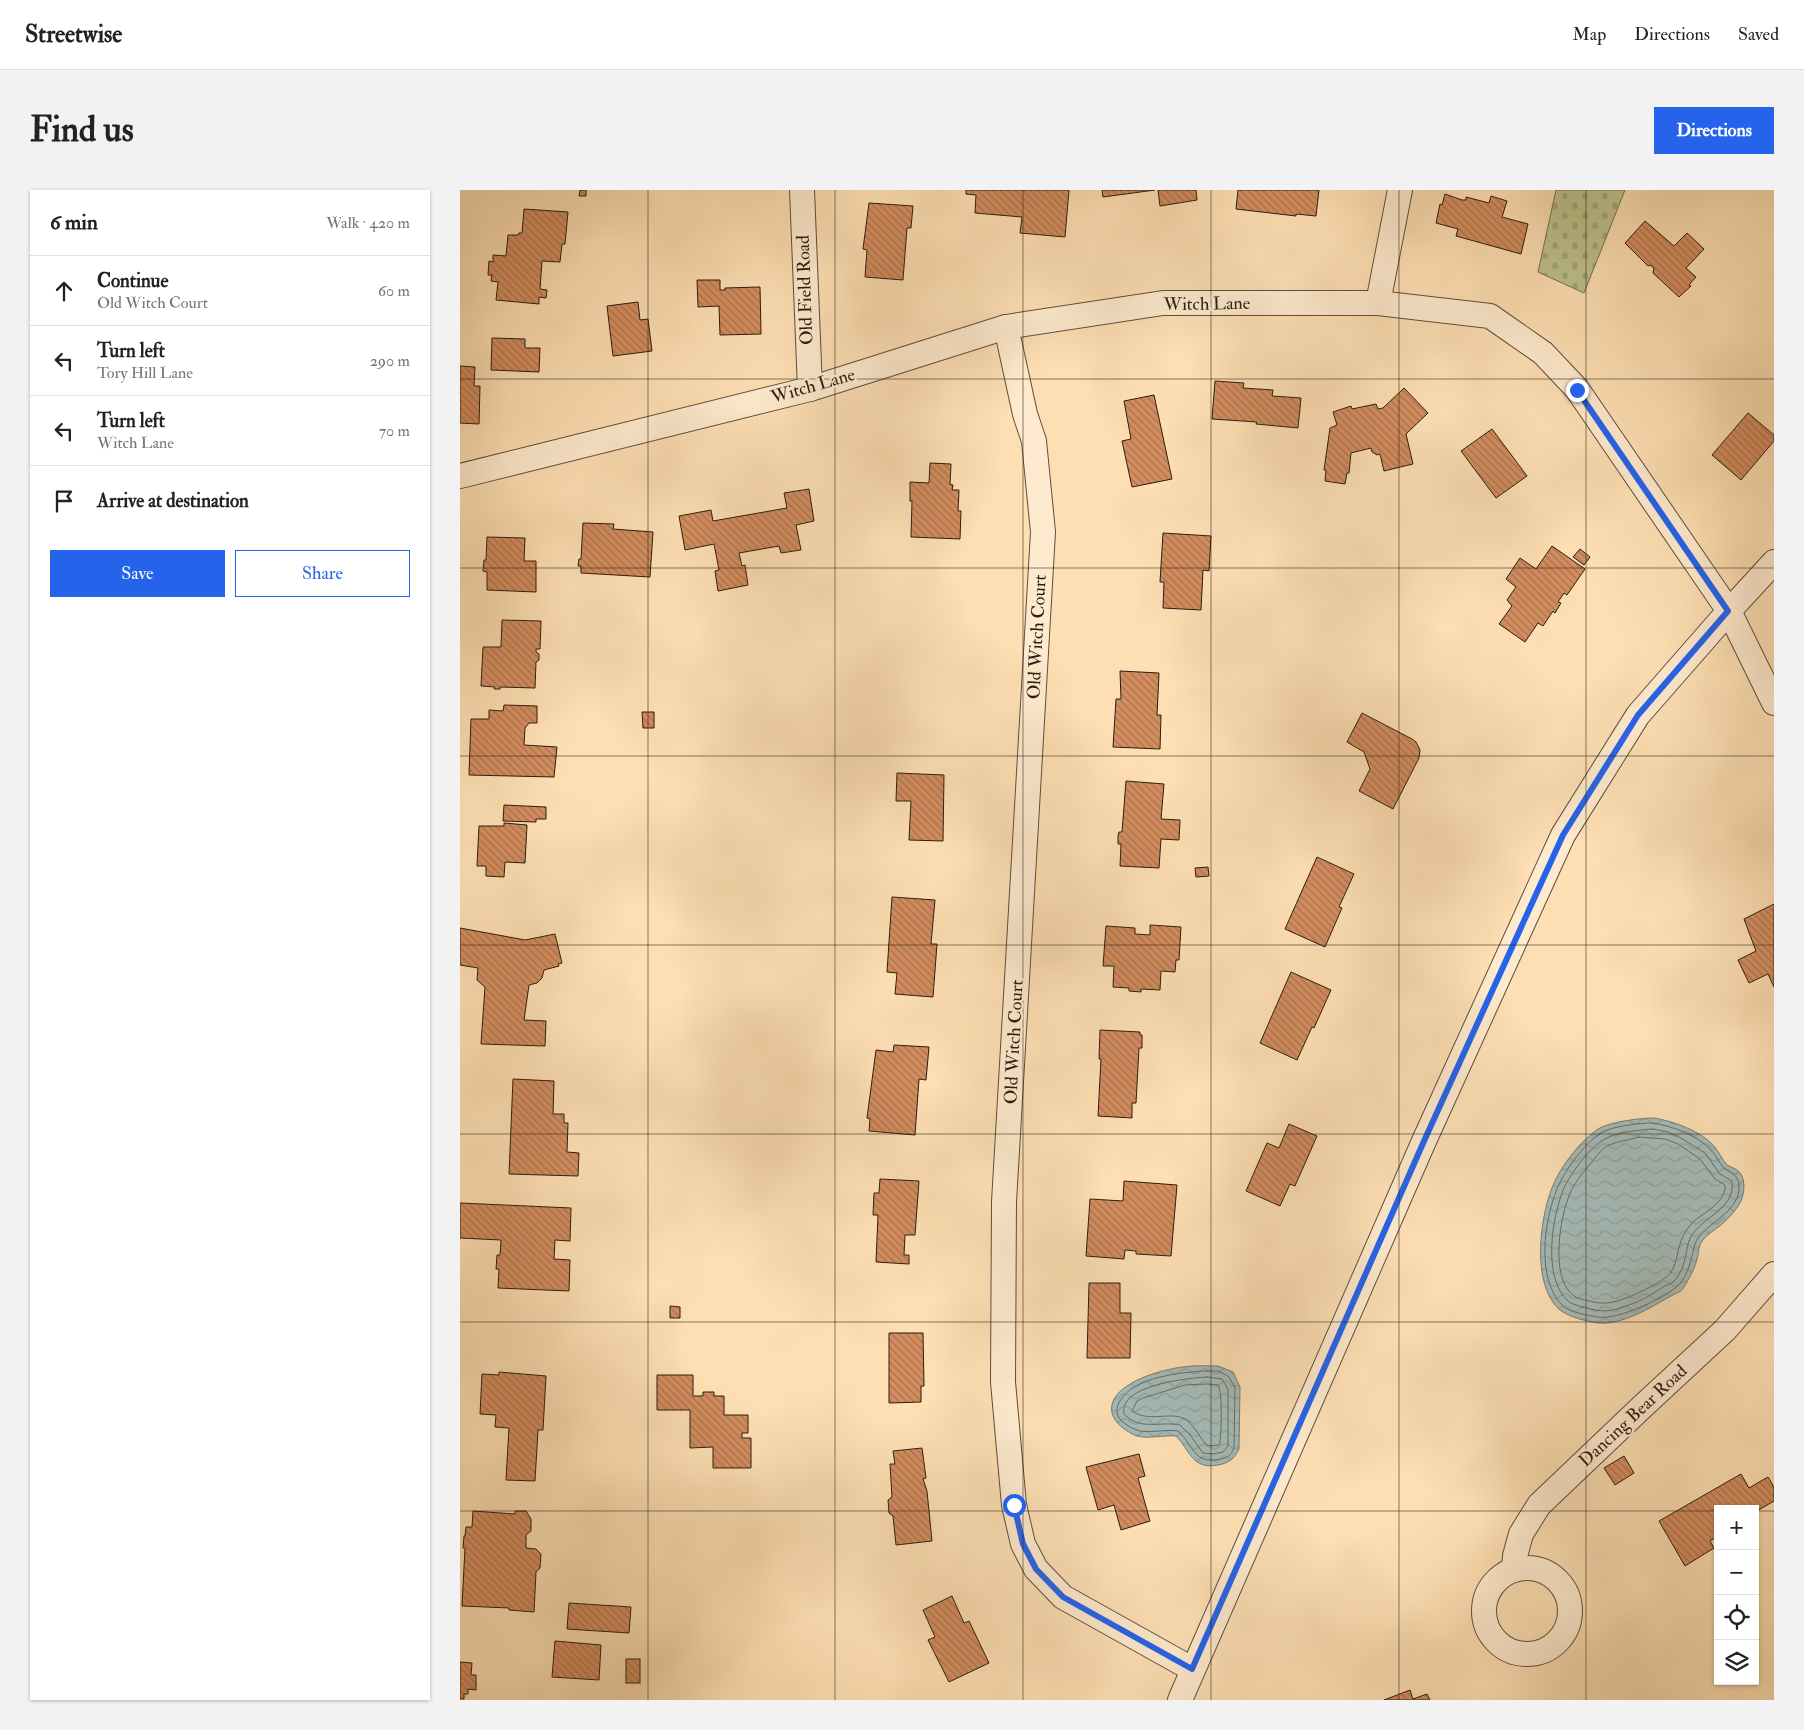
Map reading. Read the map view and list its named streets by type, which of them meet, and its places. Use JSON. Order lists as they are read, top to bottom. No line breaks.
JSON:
{"streets":{"street":["Old Field Road","Witch Lane","Old Witch Court","Dancing Bear Road"]},"crossings":[["Old Field Road","Witch Lane"],["Witch Lane","Old Witch Court"]],"page":{"header":"Streetwise","nav":["Map","Directions","Saved"],"buttons":["Directions",["Save","Share"]],"title":"Find us","heading":["6 min","Walk · 420 m"],"list":[["Continue","Old Witch Court","60 m"],["Turn left","Tory Hill Lane","290 m"],["Turn left","Witch Lane","70 m"],"Arrive at destination"],"map_buttons":["+","−"]}}
